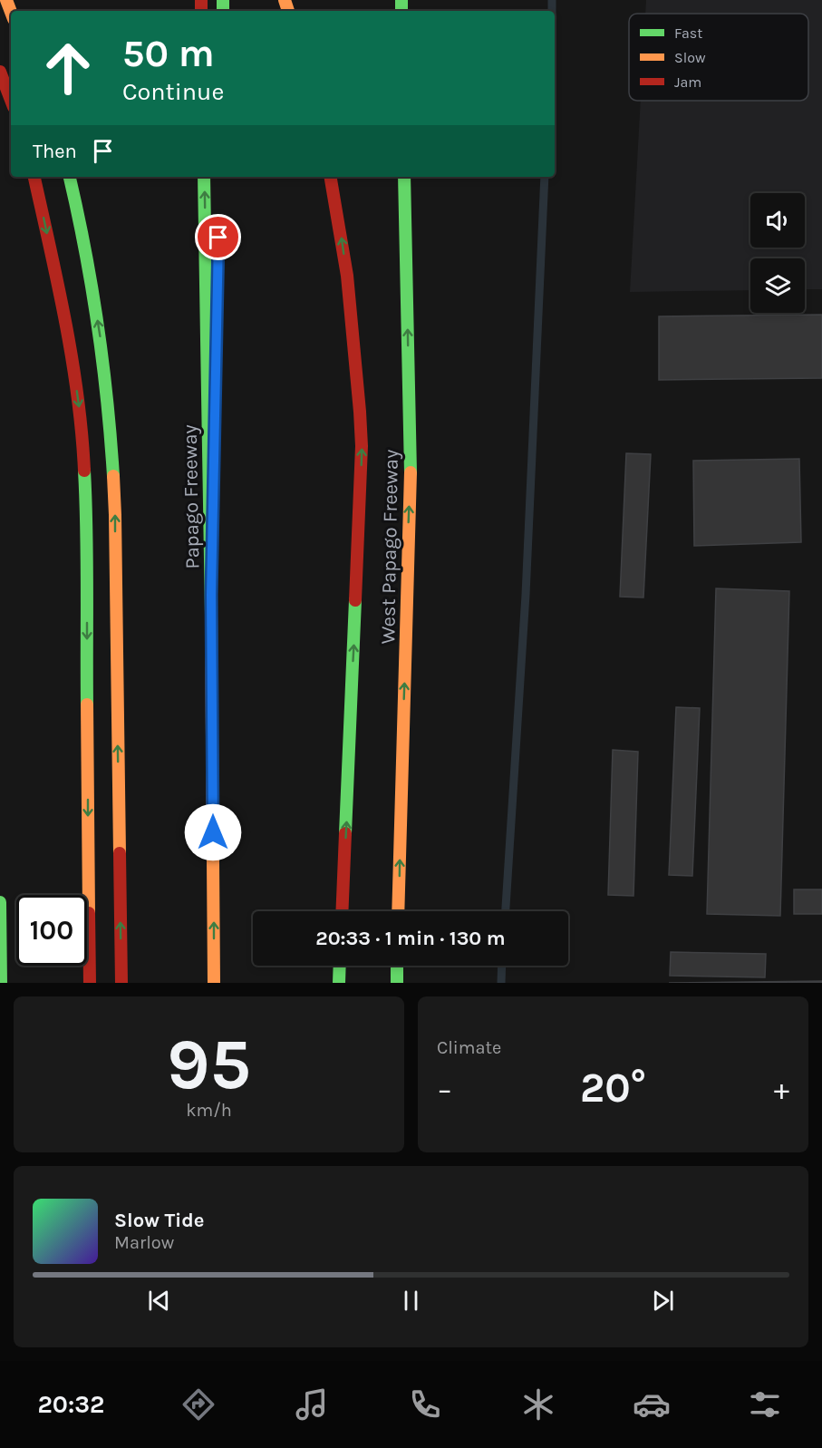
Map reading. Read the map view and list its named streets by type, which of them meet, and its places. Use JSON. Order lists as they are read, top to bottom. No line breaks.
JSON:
{"streets":{"main road":["Papago Freeway","West Papago Freeway"]},"legend":["Fast","Slow","Jam"],"page":{"turn":["50 m","Continue"],"then":"Then","limit":"100","trip":"20:33 · 1 min · 130 m","tile":[["95","km/h"],"Climate"],"heat":["−","20°","+"],"song":["Slow Tide","Marlow"],"tabs":"20:32"}}
